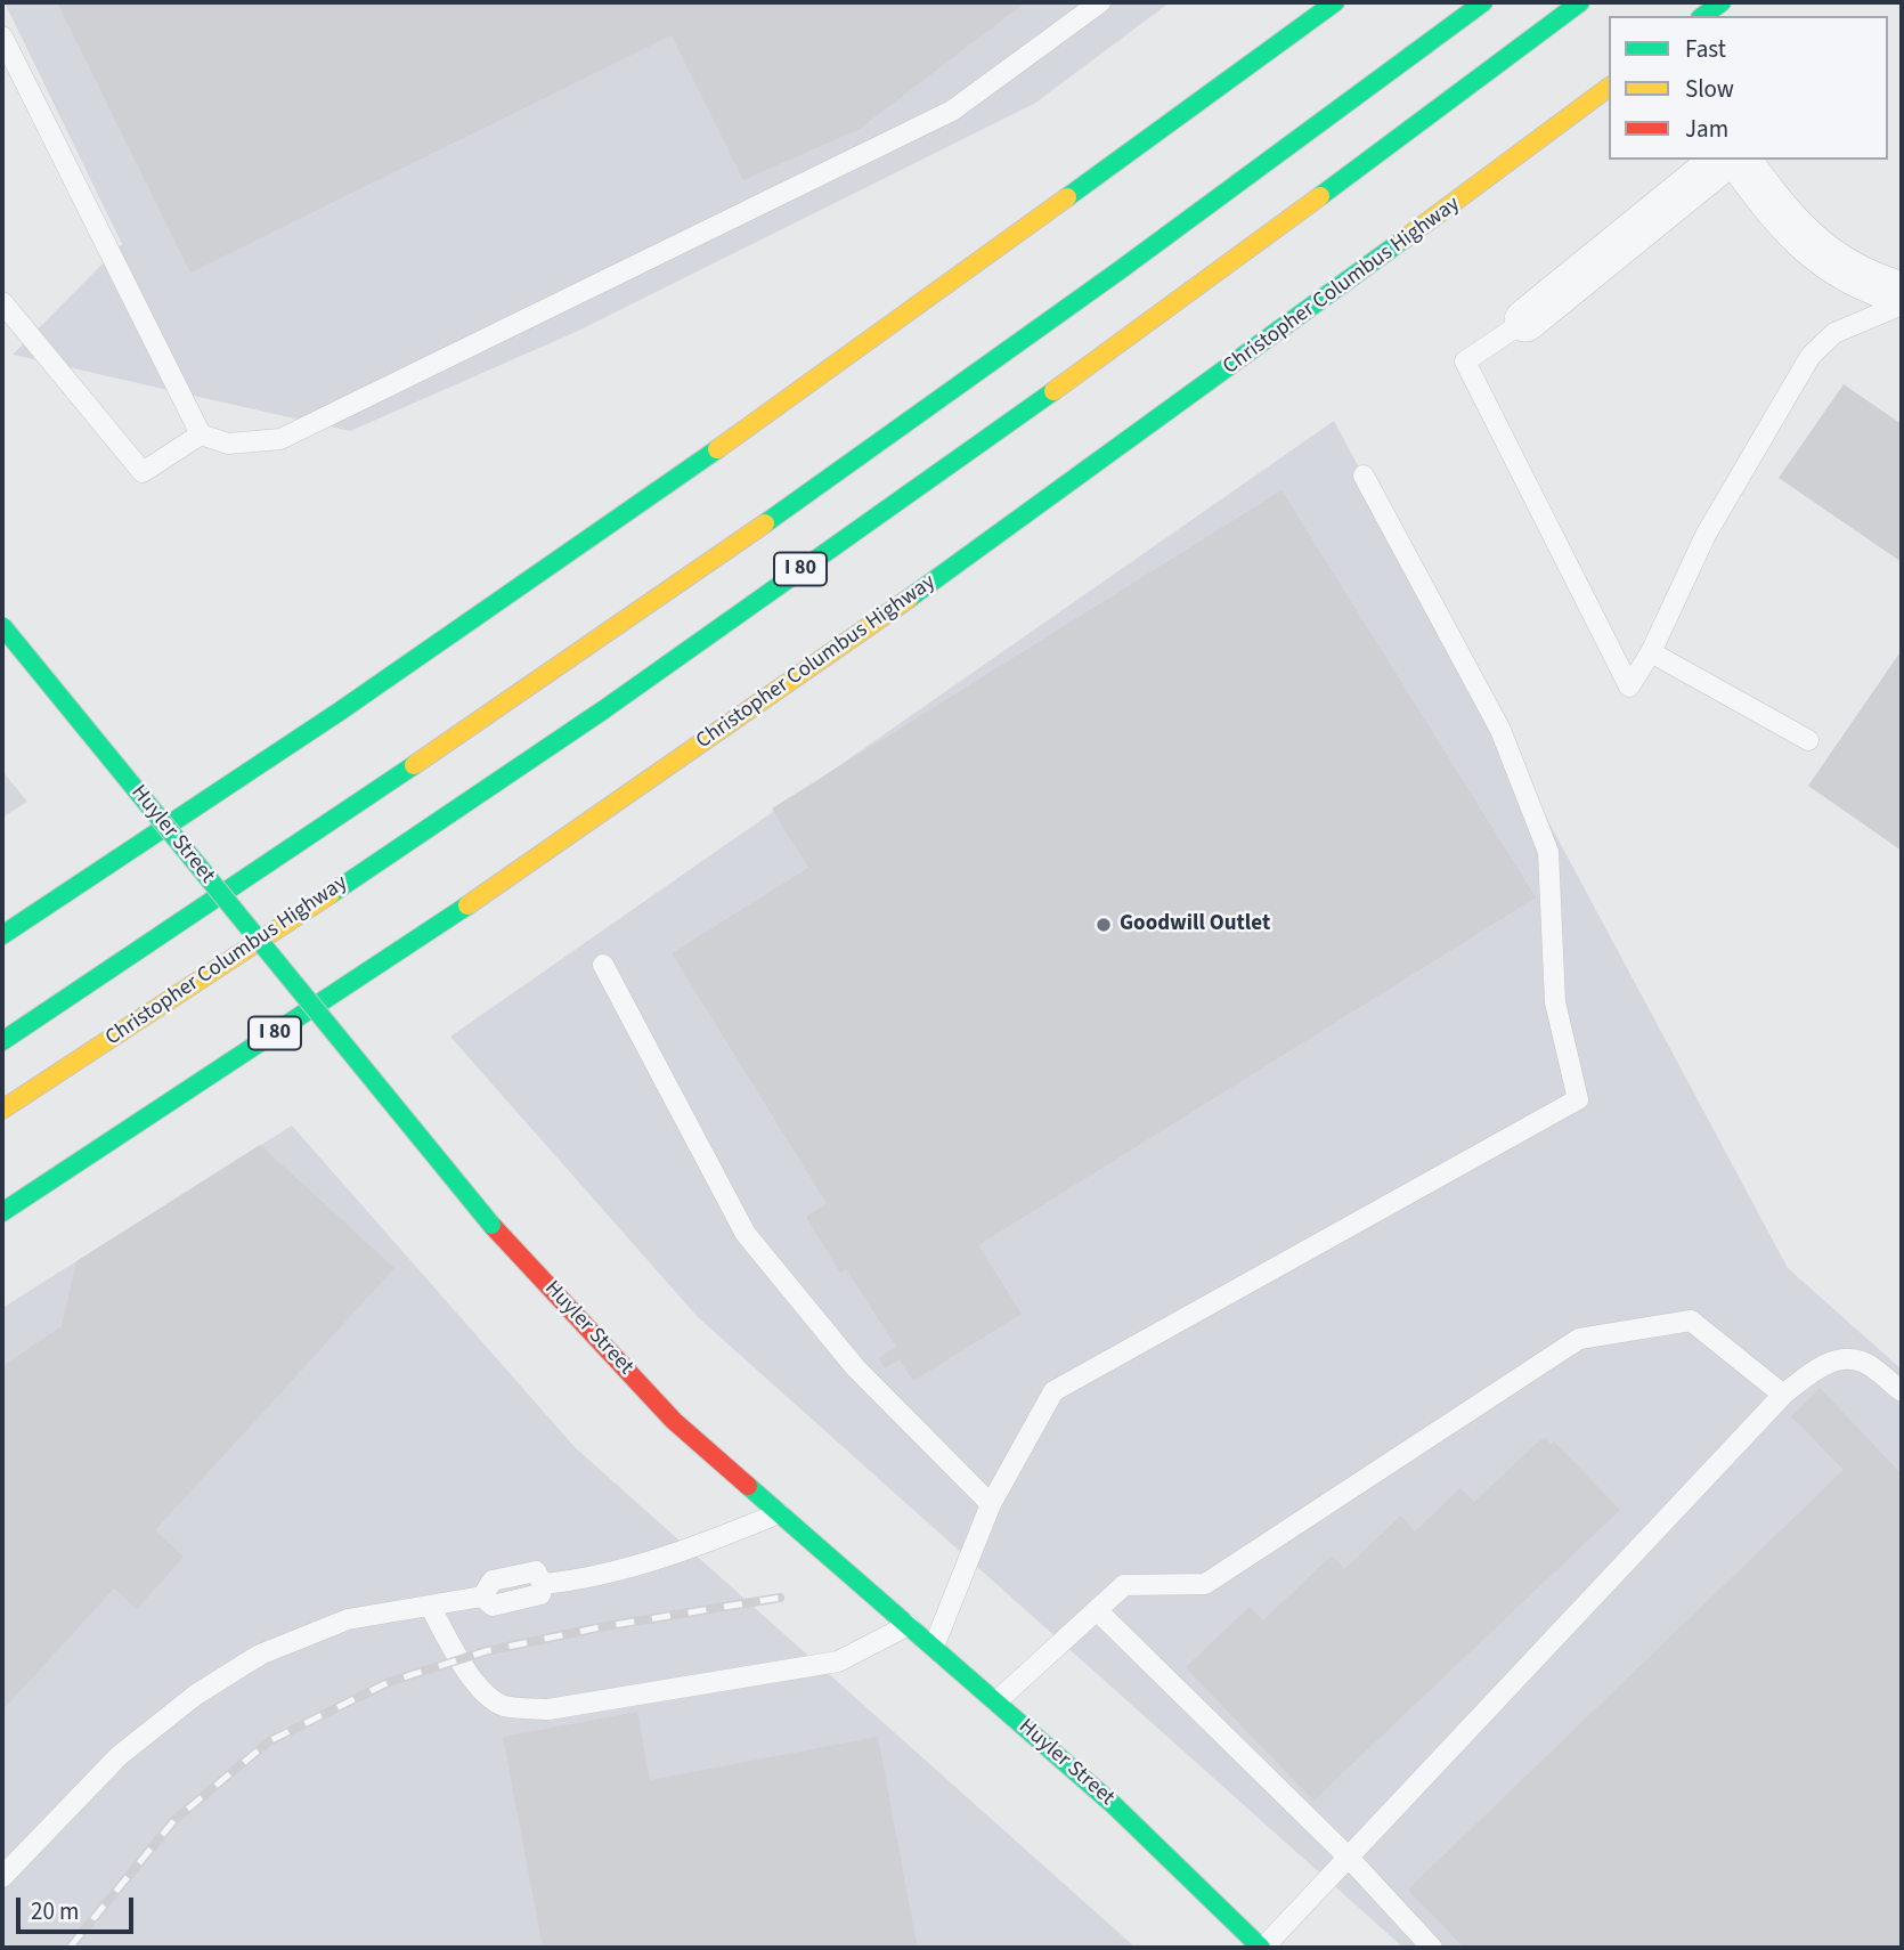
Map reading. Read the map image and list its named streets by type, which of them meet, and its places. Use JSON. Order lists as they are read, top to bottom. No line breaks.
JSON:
{"streets":{"main road":["Christopher Columbus Highway","I 80","Huyler Street"]},"places":["Goodwill Outlet"],"legend":["Fast","Slow","Jam"],"scale_bar":"20 m"}
